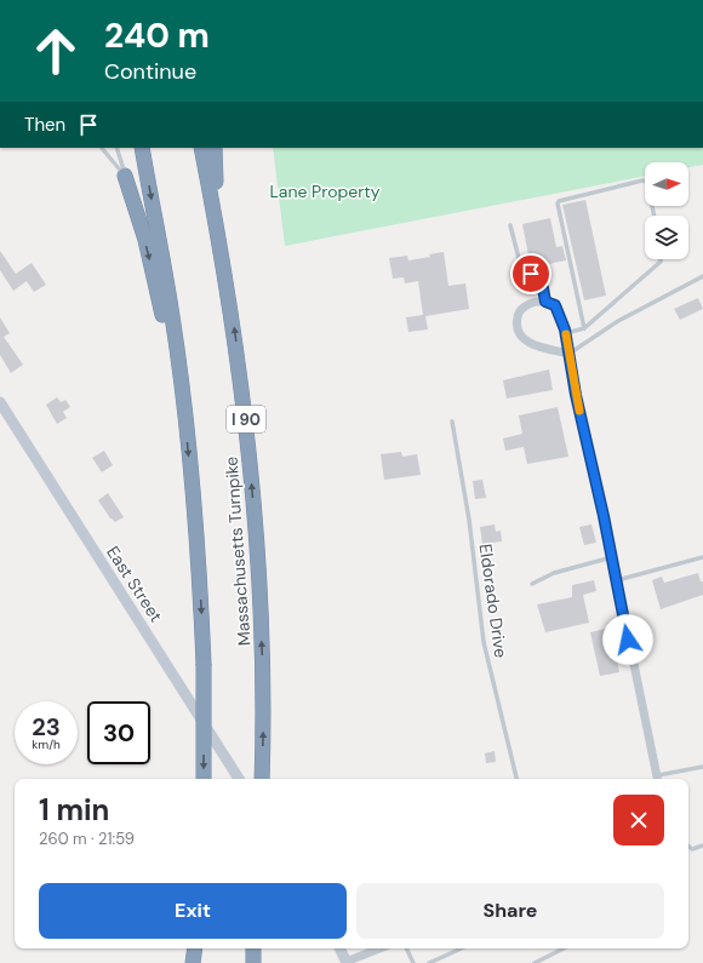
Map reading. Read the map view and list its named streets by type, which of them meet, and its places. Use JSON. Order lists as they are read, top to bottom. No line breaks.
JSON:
{"streets":{"highway":["I 90","Massachusetts Turnpike"],"main road":["East Street"],"lane":["Eldorado Drive"]},"parks":["Lane Property"],"north":"right","page":{"turn":["240 m","Continue"],"then":"Then","speed":"23 km/h","limit":"30","heading":["1 min","260 m · 21:59"],"buttons":["Exit","Share"]}}
